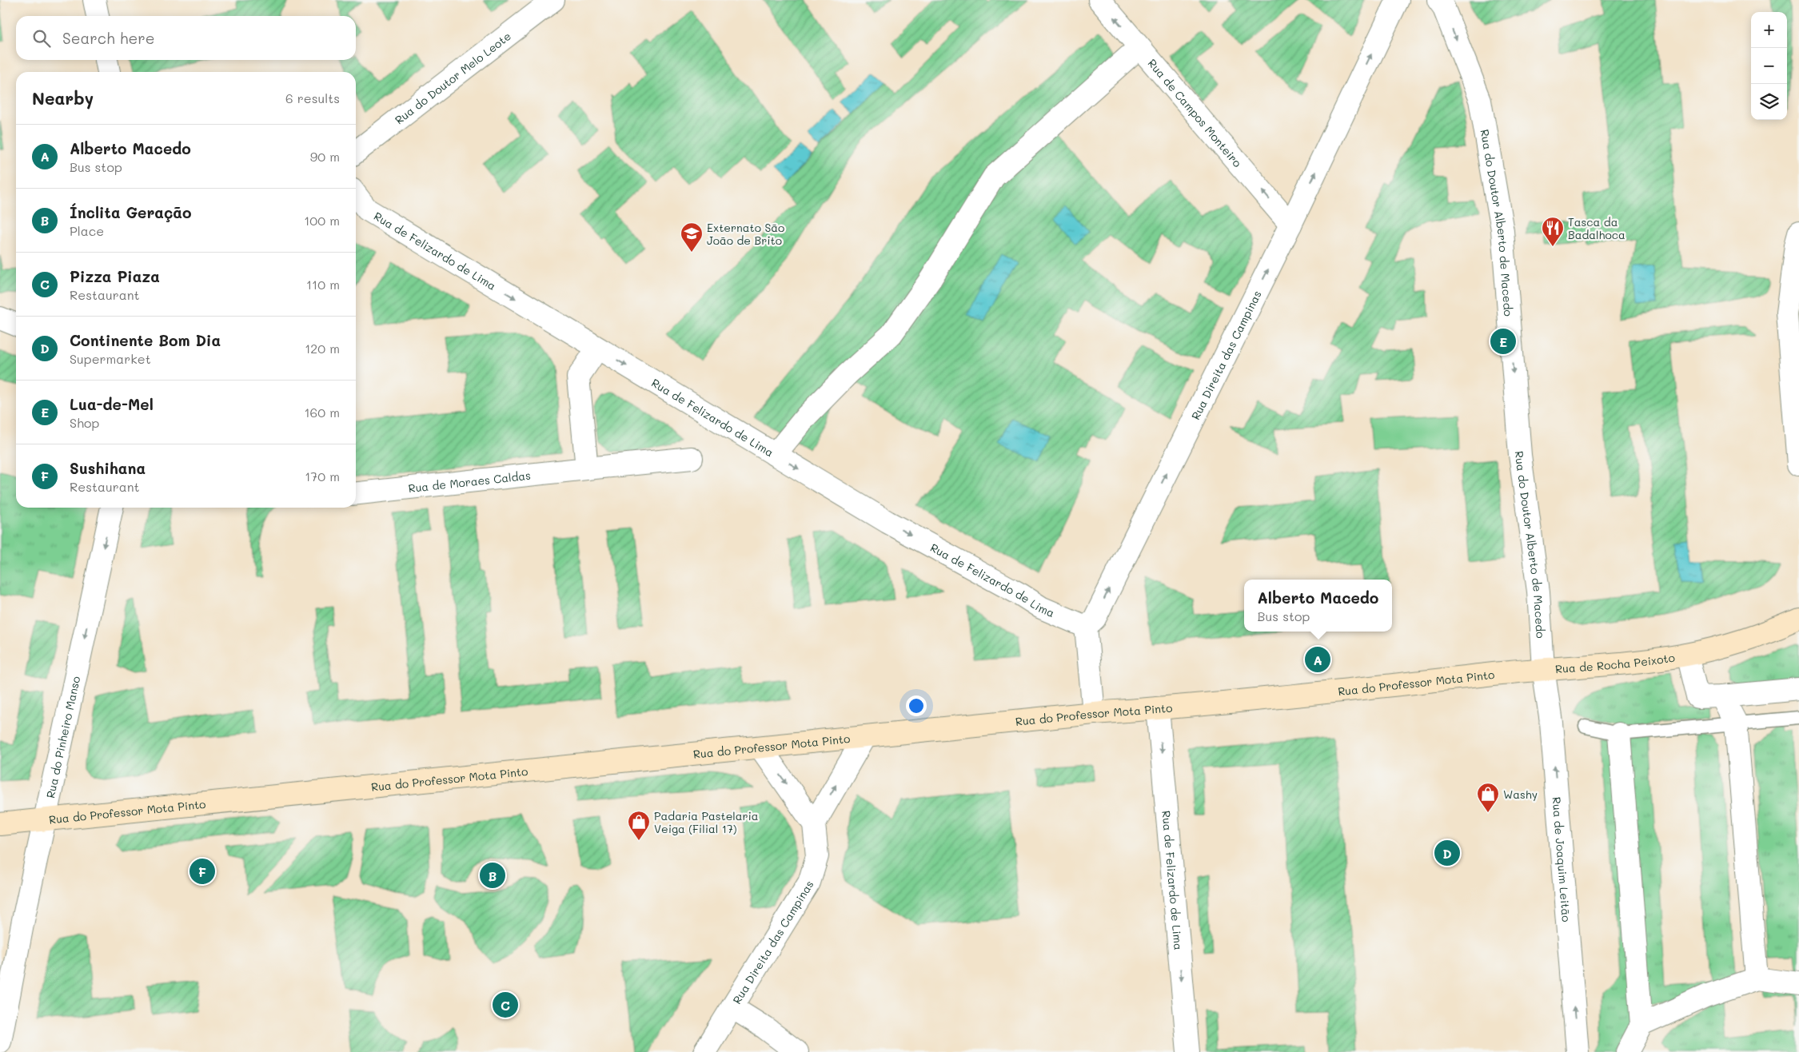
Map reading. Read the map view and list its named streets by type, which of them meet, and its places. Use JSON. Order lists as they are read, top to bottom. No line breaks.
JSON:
{"streets":{"street":["Rua do Doutor Melo Leote","Rua de Campos Monteiro","Rua do Doutor Alberto de Macedo","Rua de Felizardo de Lima","Rua Direita das Campinas","Rua de Moraes Caldas","Rua de Rocha Peixoto","Rua do Professor Mota Pinto","Rua do Pinheiro Manso","Rua de Joaquim Leitão"]},"crossings":[["Rua de Campos Monteiro","Rua Direita das Campinas"],["Rua do Doutor Alberto de Macedo","Rua de Rocha Peixoto"],["Rua do Doutor Alberto de Macedo","Rua do Professor Mota Pinto"],["Rua do Doutor Alberto de Macedo","Rua de Joaquim Leitão"],["Rua de Felizardo de Lima","Rua Direita das Campinas"],["Rua de Felizardo de Lima","Rua do Professor Mota Pinto"],["Rua Direita das Campinas","Rua do Professor Mota Pinto"],["Rua de Rocha Peixoto","Rua do Professor Mota Pinto"],["Rua de Rocha Peixoto","Rua de Joaquim Leitão"],["Rua do Professor Mota Pinto","Rua do Pinheiro Manso"],["Rua do Professor Mota Pinto","Rua de Joaquim Leitão"]],"one_way":["Rua de Campos Monteiro","Rua do Doutor Alberto de Macedo","Rua de Felizardo de Lima","Rua Direita das Campinas","Rua do Pinheiro Manso"],"places":{"restaurant":["Tasca da Badalhoca"],"school or university":["Externato São João de Brito"],"shop":["Washy","Padaria Pastelaria Veiga (Filial 17)"]},"page":{"map_buttons":["+","−"],"search":"Search here","heading":["Nearby","6 results"],"list":[{"mark":"A","name":"Alberto Macedo","note":"Bus stop","value":"90 m"},{"mark":"B","name":"Ínclita Geração","note":"Place","value":"100 m"},{"mark":"C","name":"Pizza Piaza","note":"Restaurant","value":"110 m"},{"mark":"D","name":"Continente Bom Dia","note":"Supermarket","value":"120 m"},{"mark":"E","name":"Lua-de-Mel","note":"Shop","value":"160 m"},{"mark":"F","name":"Sushihana","note":"Restaurant","value":"170 m"}],"pins":["E","A","D","F","B","C"],"popup":["Alberto Macedo","Bus stop"]}}
